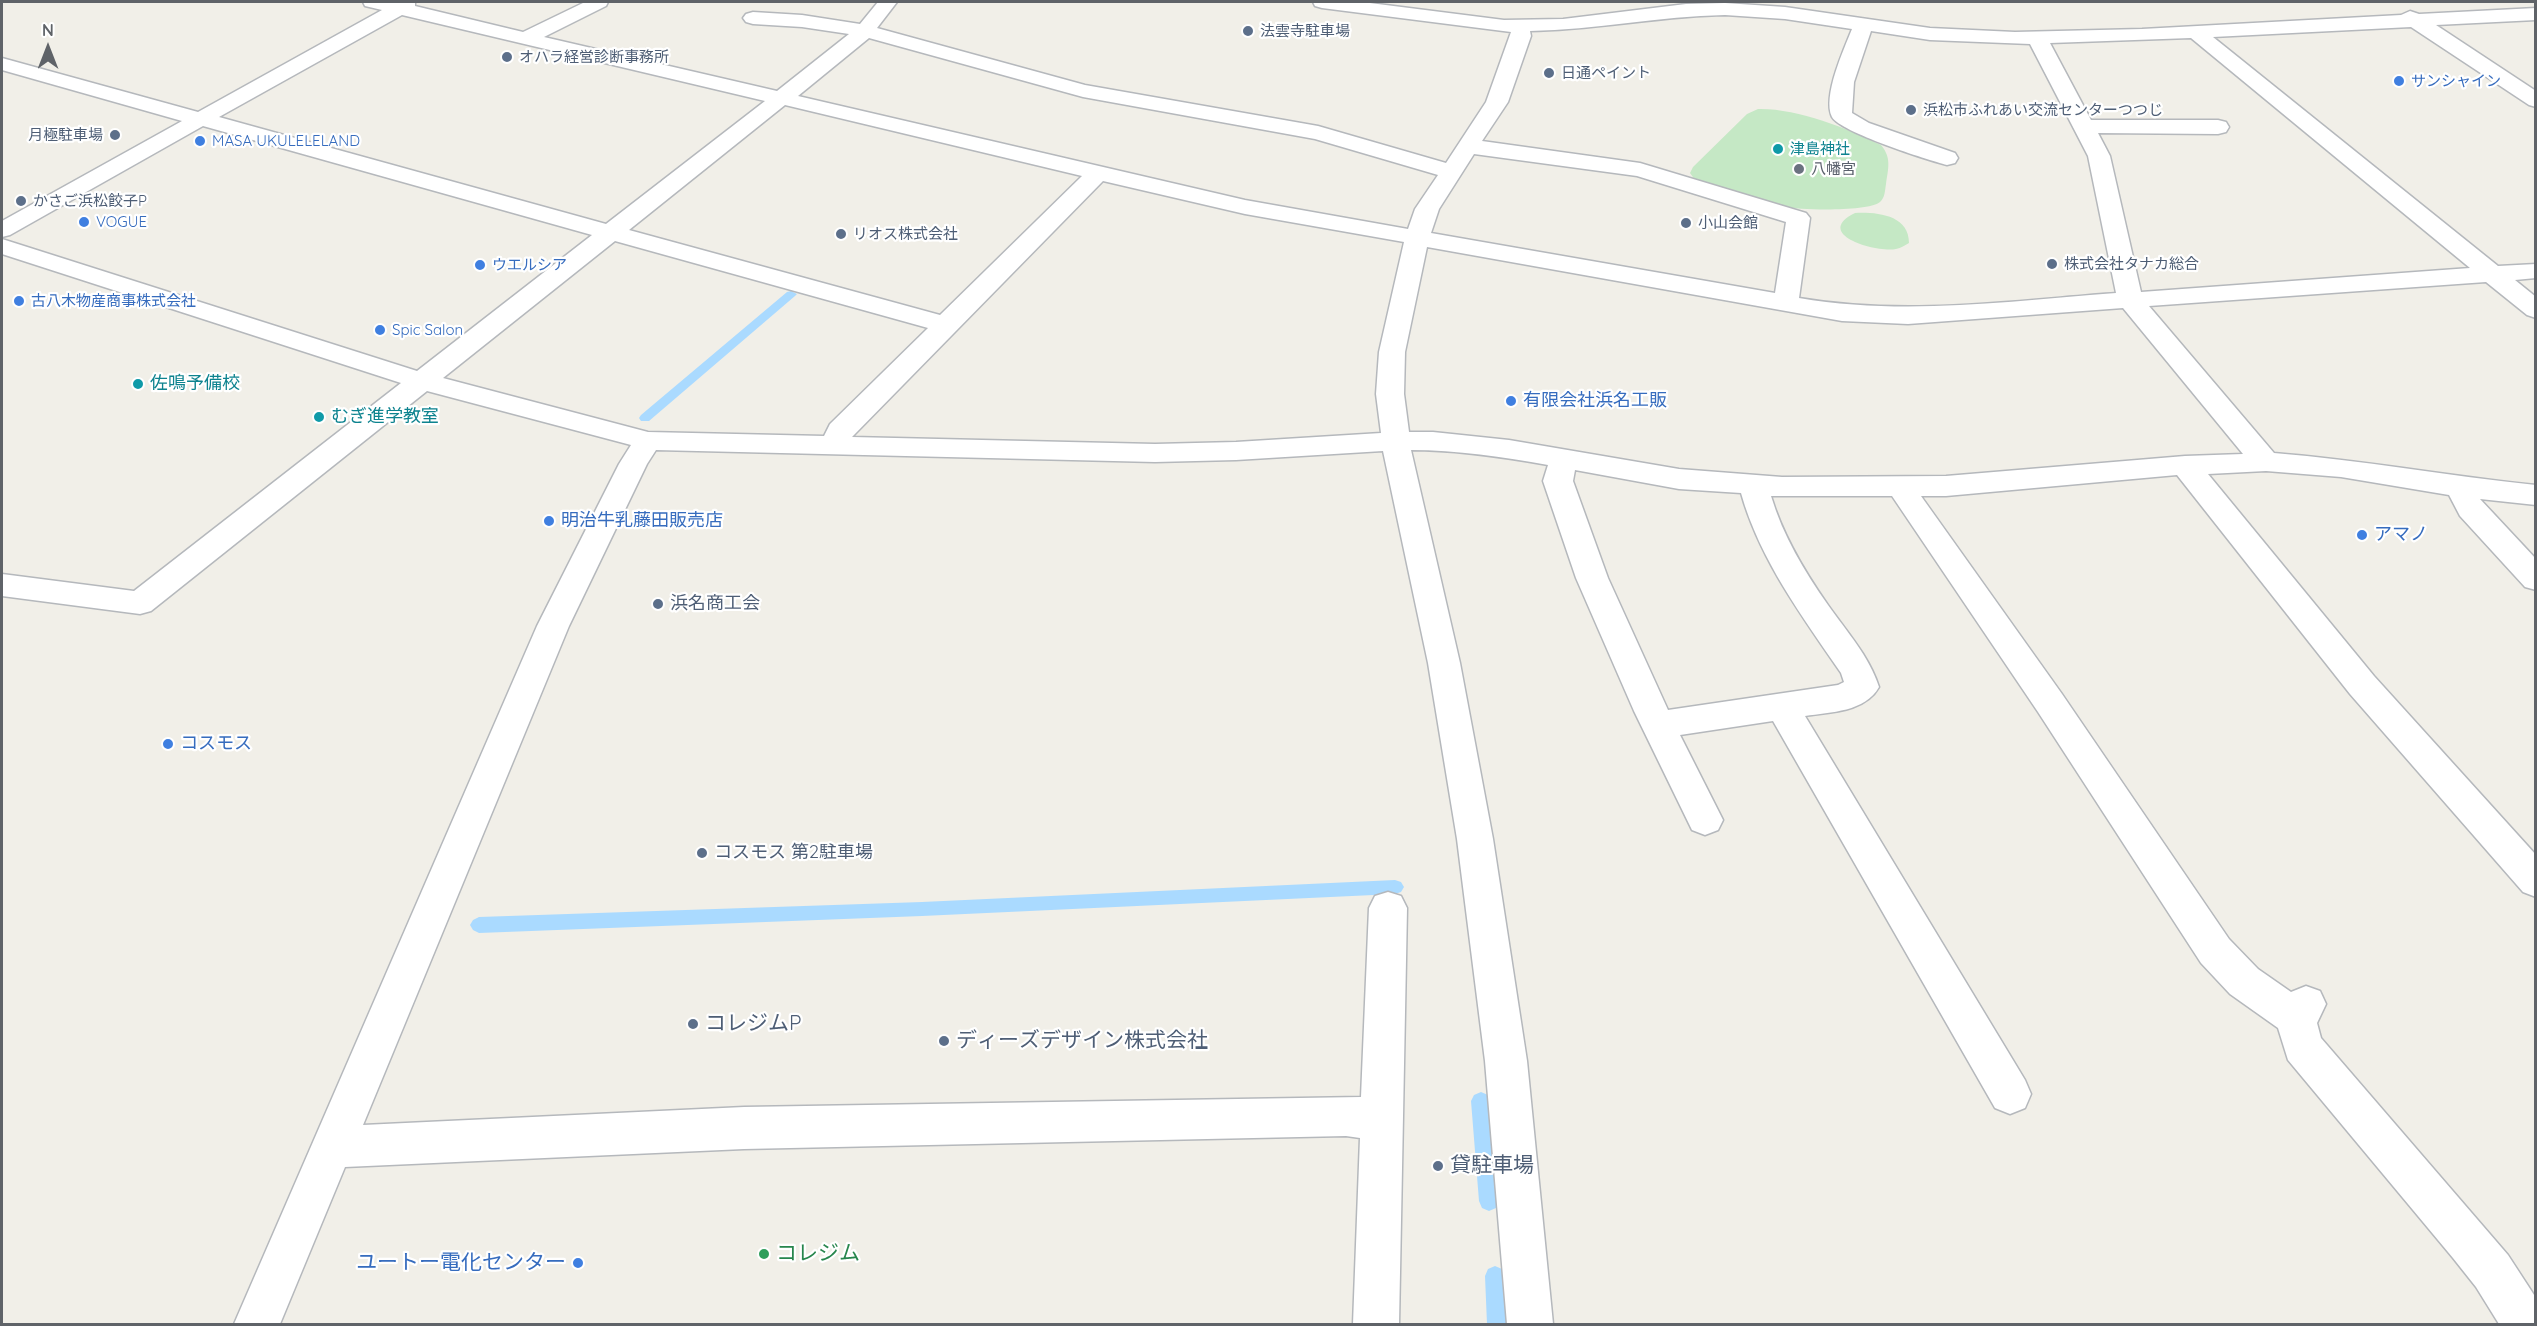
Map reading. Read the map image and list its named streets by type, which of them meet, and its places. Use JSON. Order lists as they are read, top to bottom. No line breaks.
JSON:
{"places":["法雲寺駐車場","オハラ経営診断事務所","日通ペイント","サンシャイン","浜松市ふれあい交流センターつつじ","月極駐車場","MASA UKULELELAND","津島神社","八幡宮","かさご浜松餃子P","VOGUE","小山会館","リオス株式会社","株式会社タナカ総合","ウエルシア","古八木物産商事株式会社","Spic Salon","佐鳴予備校","有限会社浜名工販","むぎ進学教室","明治牛乳藤田販売店","アマノ","浜名商工会","コスモス","コスモス 第2駐車場","コレジムP","ディーズデザイン株式会社","貸駐車場","コレジム","ユートー電化センター"],"north":"top"}
